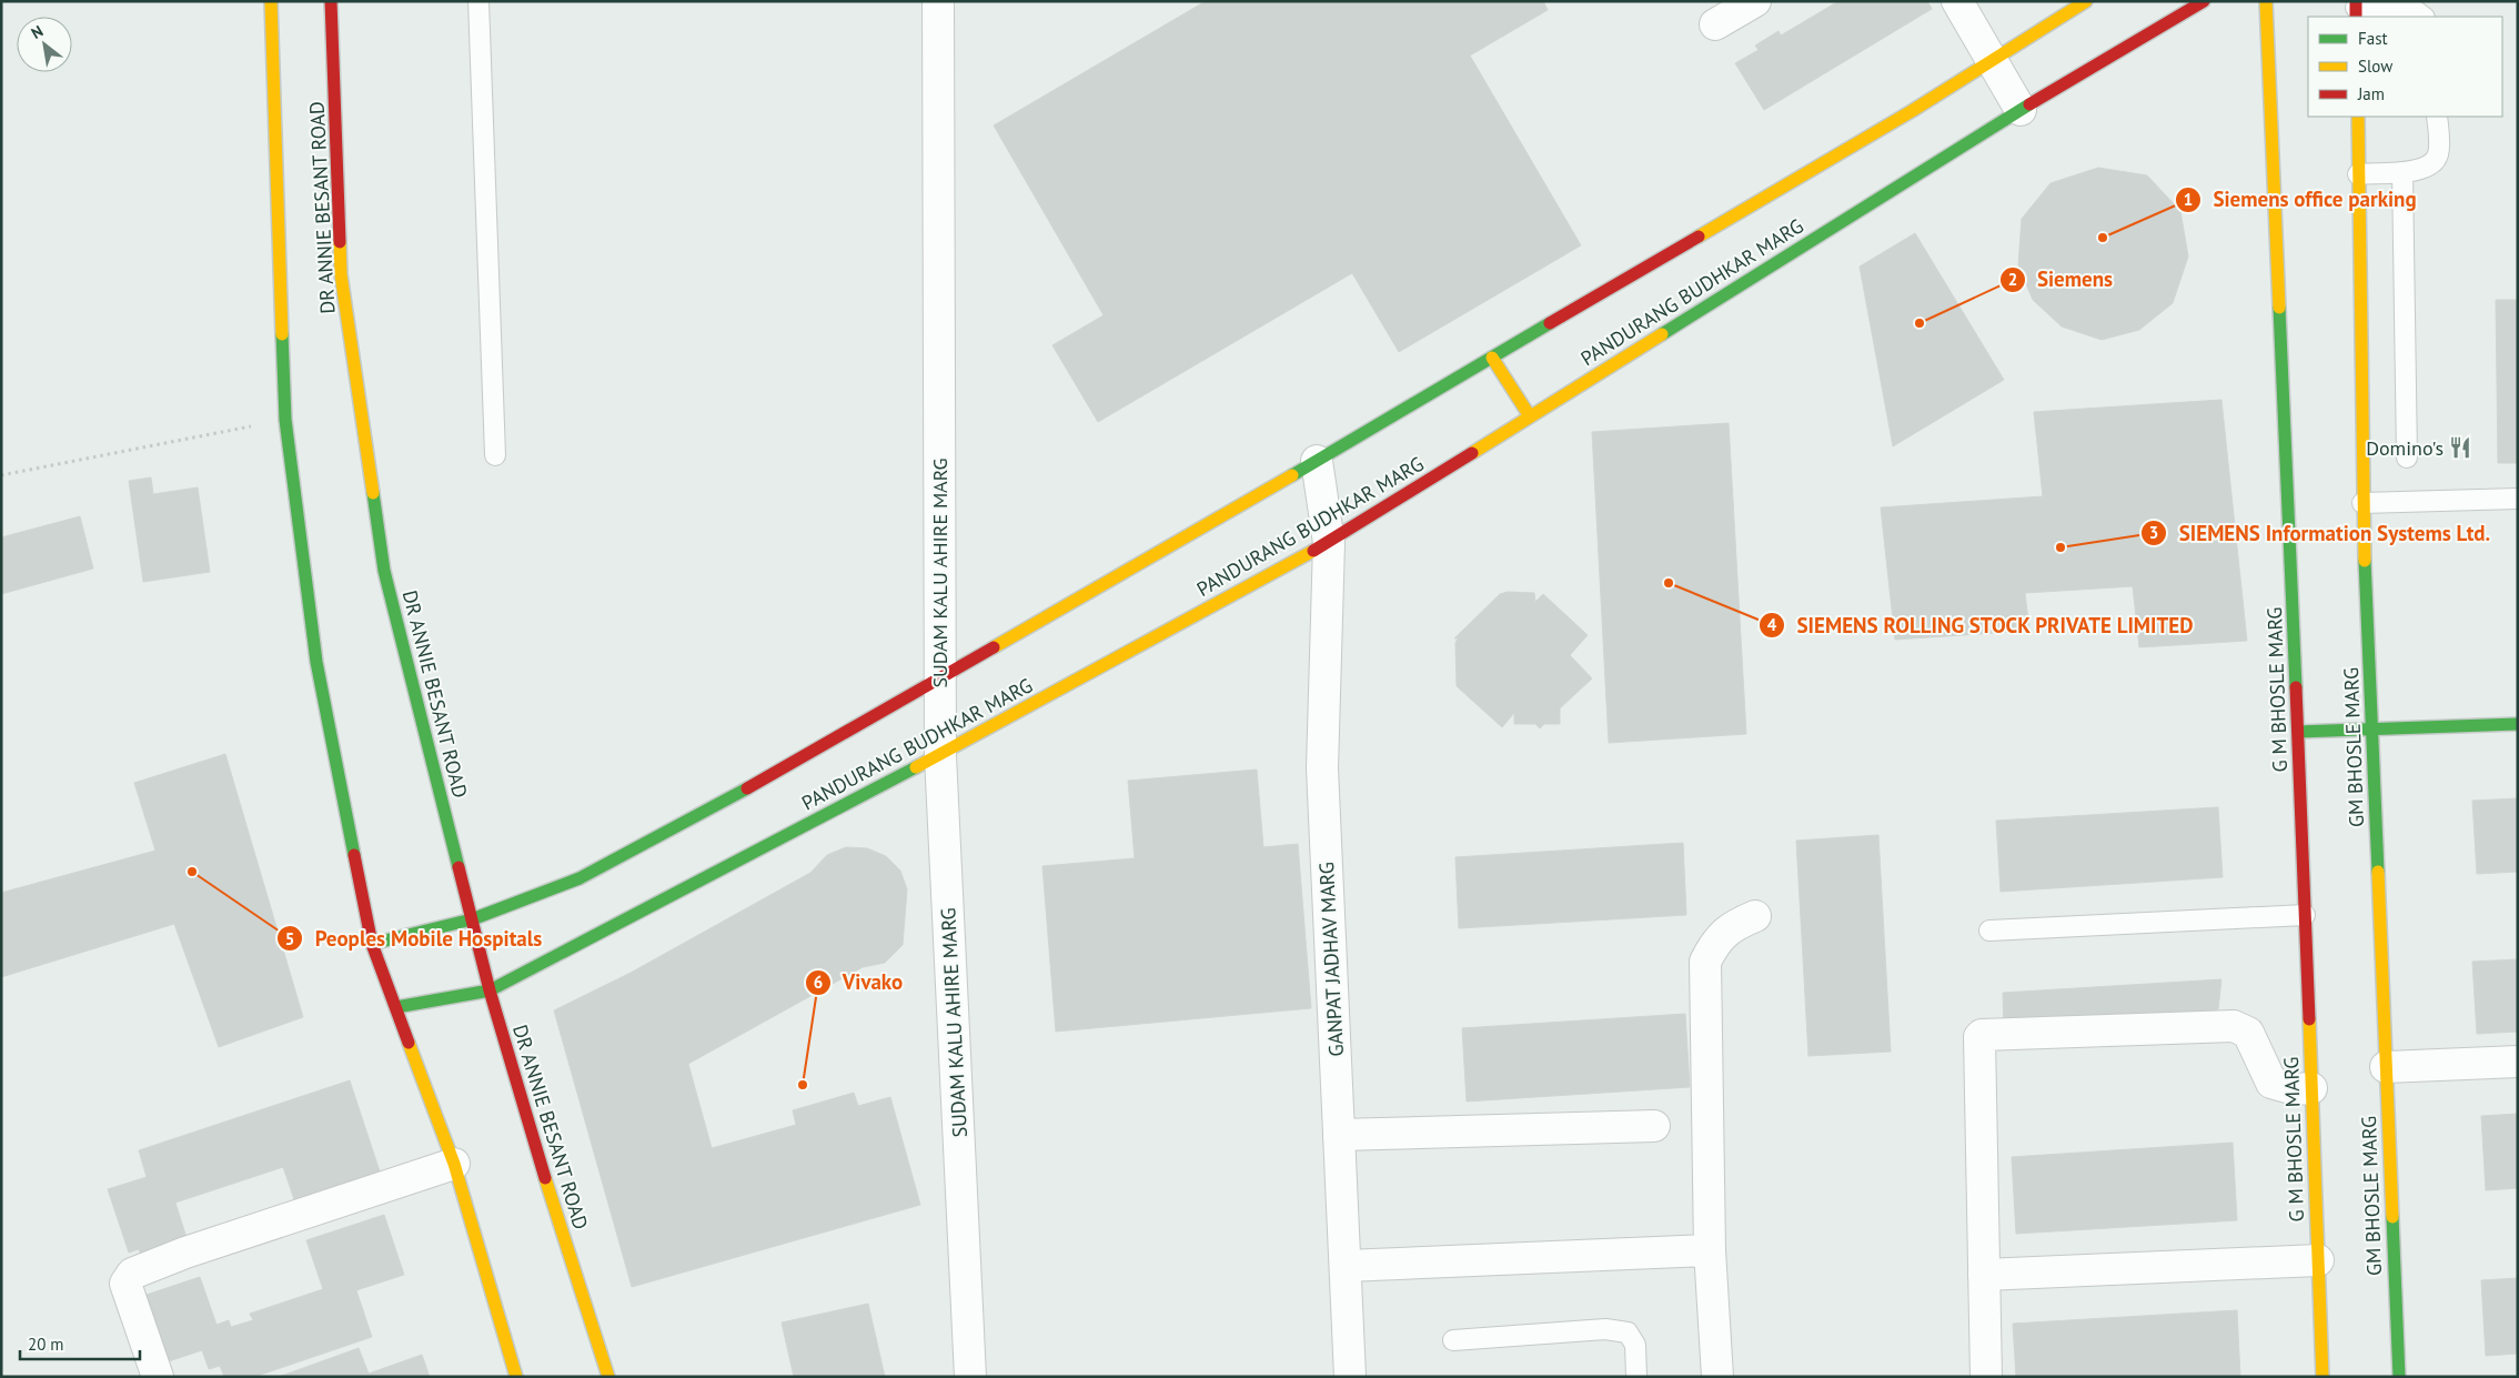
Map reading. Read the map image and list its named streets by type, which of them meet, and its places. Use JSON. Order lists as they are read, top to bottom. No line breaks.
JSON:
{"streets":{"main road":["DR ANNIE BESANT ROAD","PANDURANG BUDHKAR MARG","G M BHOSLE MARG","GM BHOSLE MARG"],"street":["SUDAM KALU AHIRE MARG","GANPAT JADHAV MARG"]},"crossings":[["DR ANNIE BESANT ROAD","PANDURANG BUDHKAR MARG"],["PANDURANG BUDHKAR MARG","SUDAM KALU AHIRE MARG"],["PANDURANG BUDHKAR MARG","GANPAT JADHAV MARG"]],"places":{"other":["Siemens office parking","Siemens","SIEMENS Information Systems Ltd.","SIEMENS ROLLING STOCK PRIVATE LIMITED","Peoples Mobile Hospitals","Vivako"],"restaurant":["Domino's"]},"legend":["Fast","Slow","Jam"],"scale_bar":"20 m","north":"top left"}
